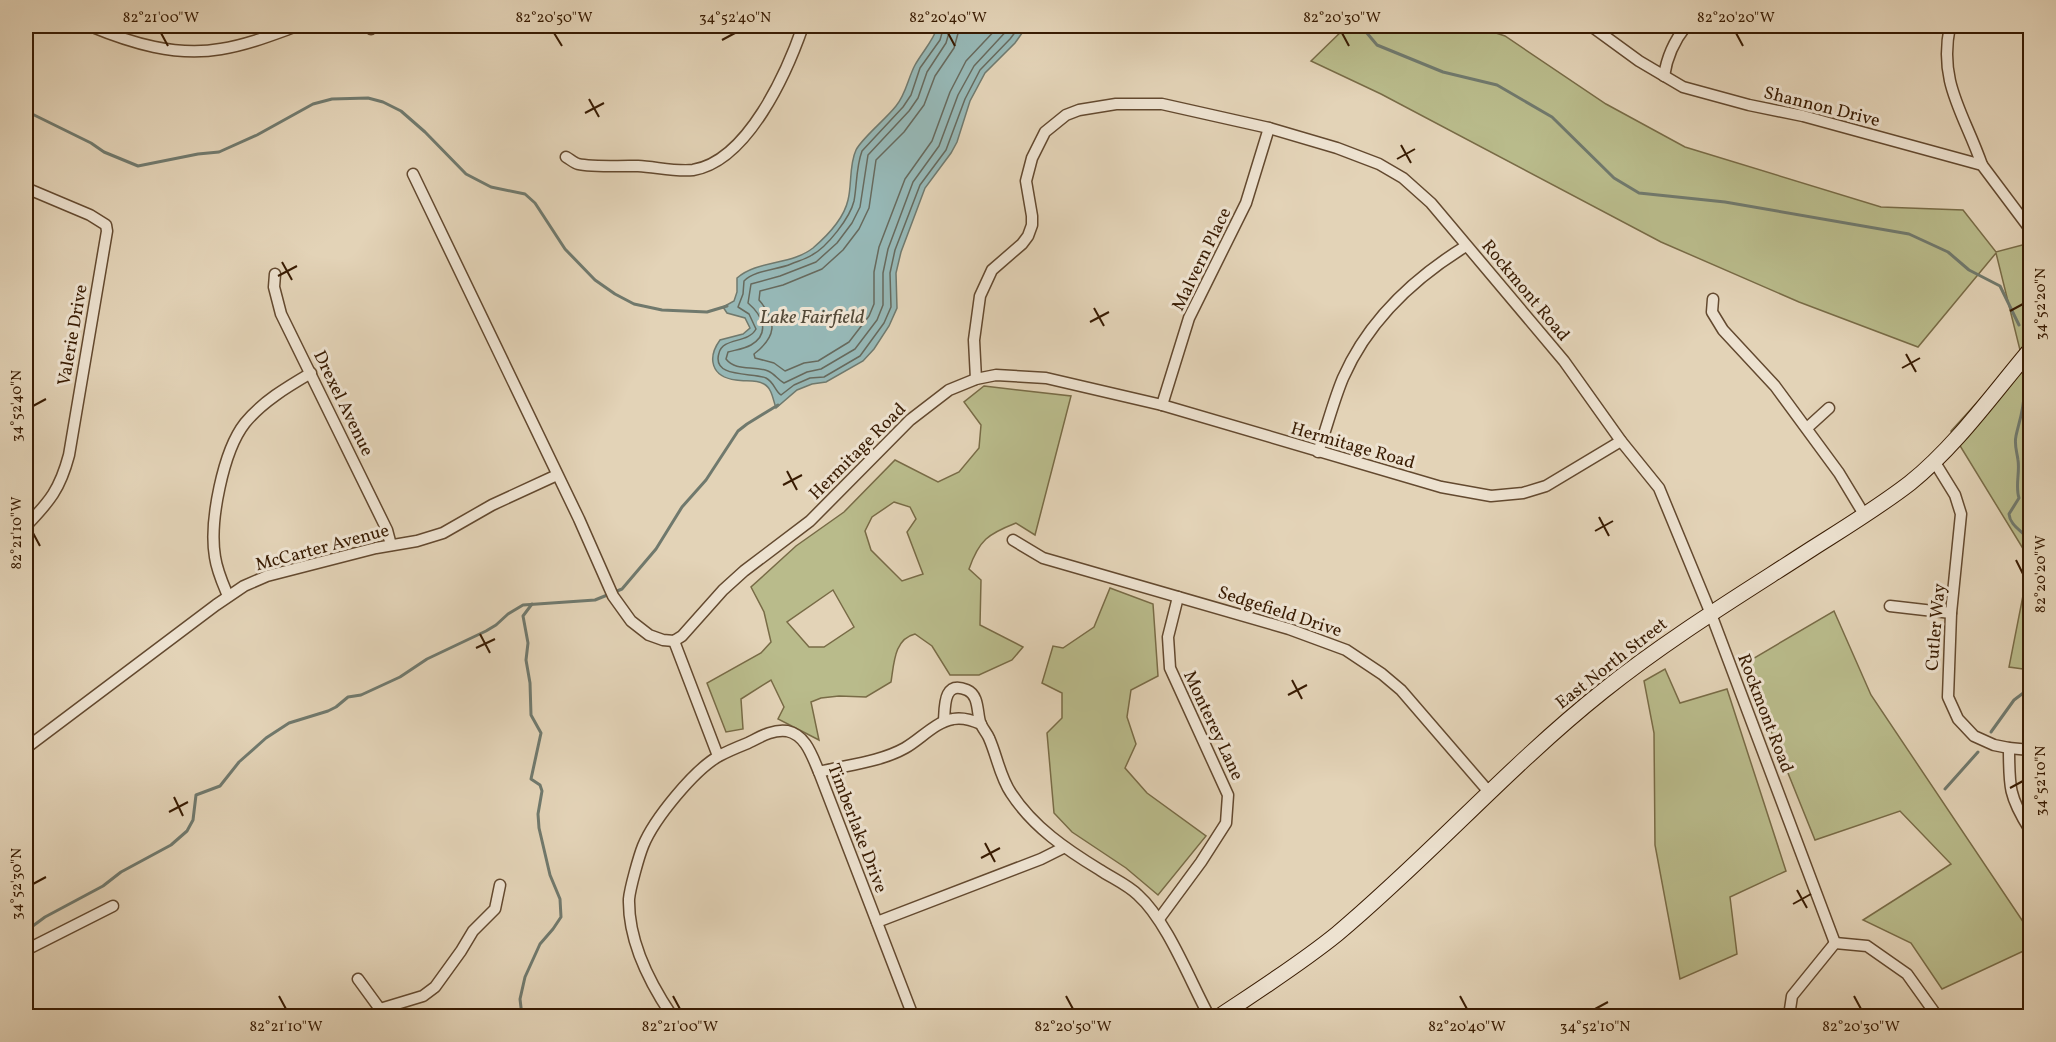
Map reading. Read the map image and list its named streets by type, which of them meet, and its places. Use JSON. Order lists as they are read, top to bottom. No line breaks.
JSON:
{"streets":{"main road":["East North Street"],"street":["Shannon Drive","Malvern Place","Rockmont Road","Valerie Drive","Drexel Avenue","Hermitage Road","McCarter Avenue","Sedgefield Drive","Cutler Way","Monterey Lane","Timberlake Drive"]},"crossings":[["Malvern Place","Rockmont Road"],["Malvern Place","Hermitage Road"],["Rockmont Road","Hermitage Road"],["Rockmont Road","East North Street"],["Drexel Avenue","McCarter Avenue"],["Sedgefield Drive","East North Street"],["Sedgefield Drive","Monterey Lane"],["Cutler Way","East North Street"]],"water":["Lake Fairfield"],"coordinates":["82°21'00\"W","82°20'50\"W","34°52'40\"N","82°20'40\"W","82°20'30\"W","82°20'20\"W","34°52'20\"N","82°21'10\"W","34°52'10\"N","34°52'30\"N"]}
